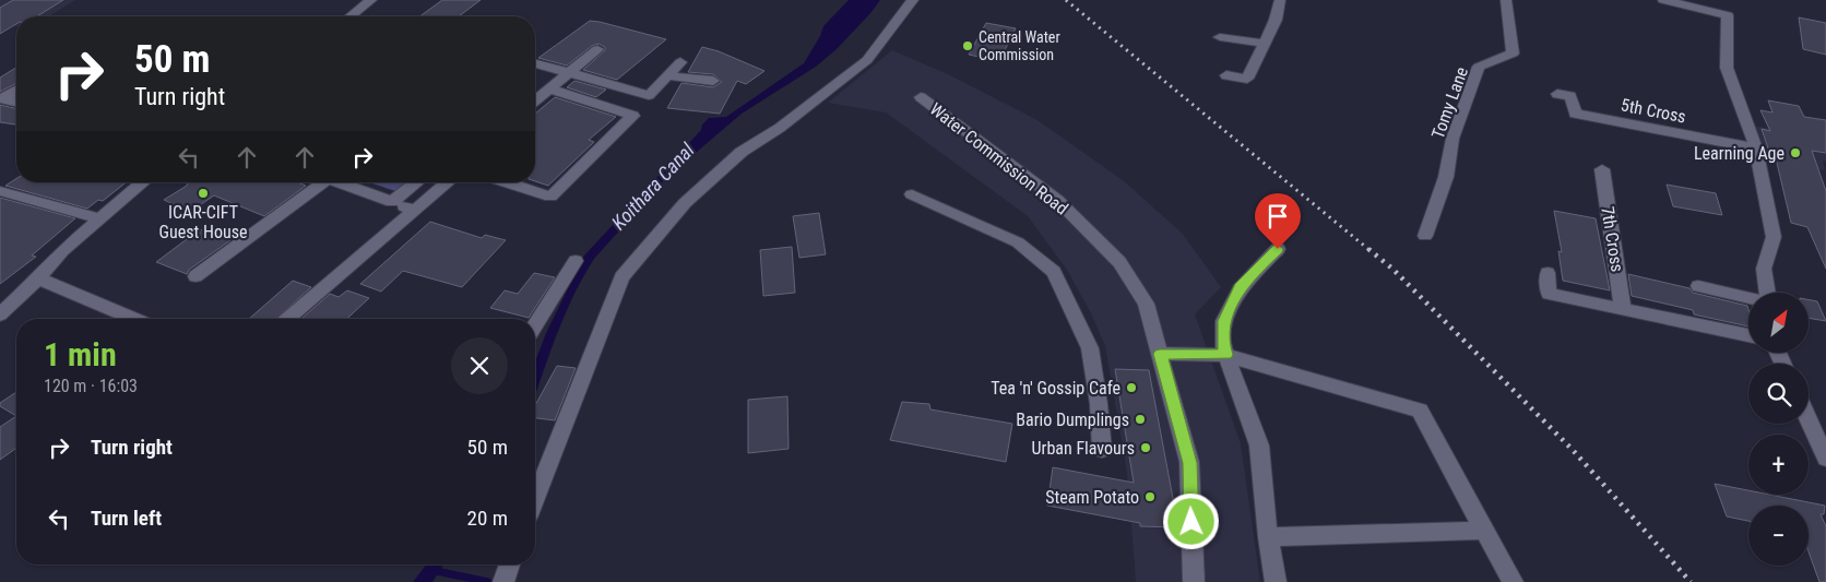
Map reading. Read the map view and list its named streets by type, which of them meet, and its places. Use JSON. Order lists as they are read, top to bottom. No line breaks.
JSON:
{"streets":{"street":["Tomy Lane","5th Cross","Water Commission Road","7th Cross"]},"water":["Koithara Canal"],"places":["Central Water Commission","Learning Age","ICAR-CIFT Guest House","Tea 'n' Gossip Cafe","Bario Dumplings","Urban Flavours","Steam Potato"],"north":"top right","page":{"turn":["50 m","Turn right"],"map_buttons":["+","−"],"heading":["1 min","120 m · 16:03"],"list":[{"name":"Turn right","value":"50 m"},{"name":"Turn left","value":"20 m"}]}}
